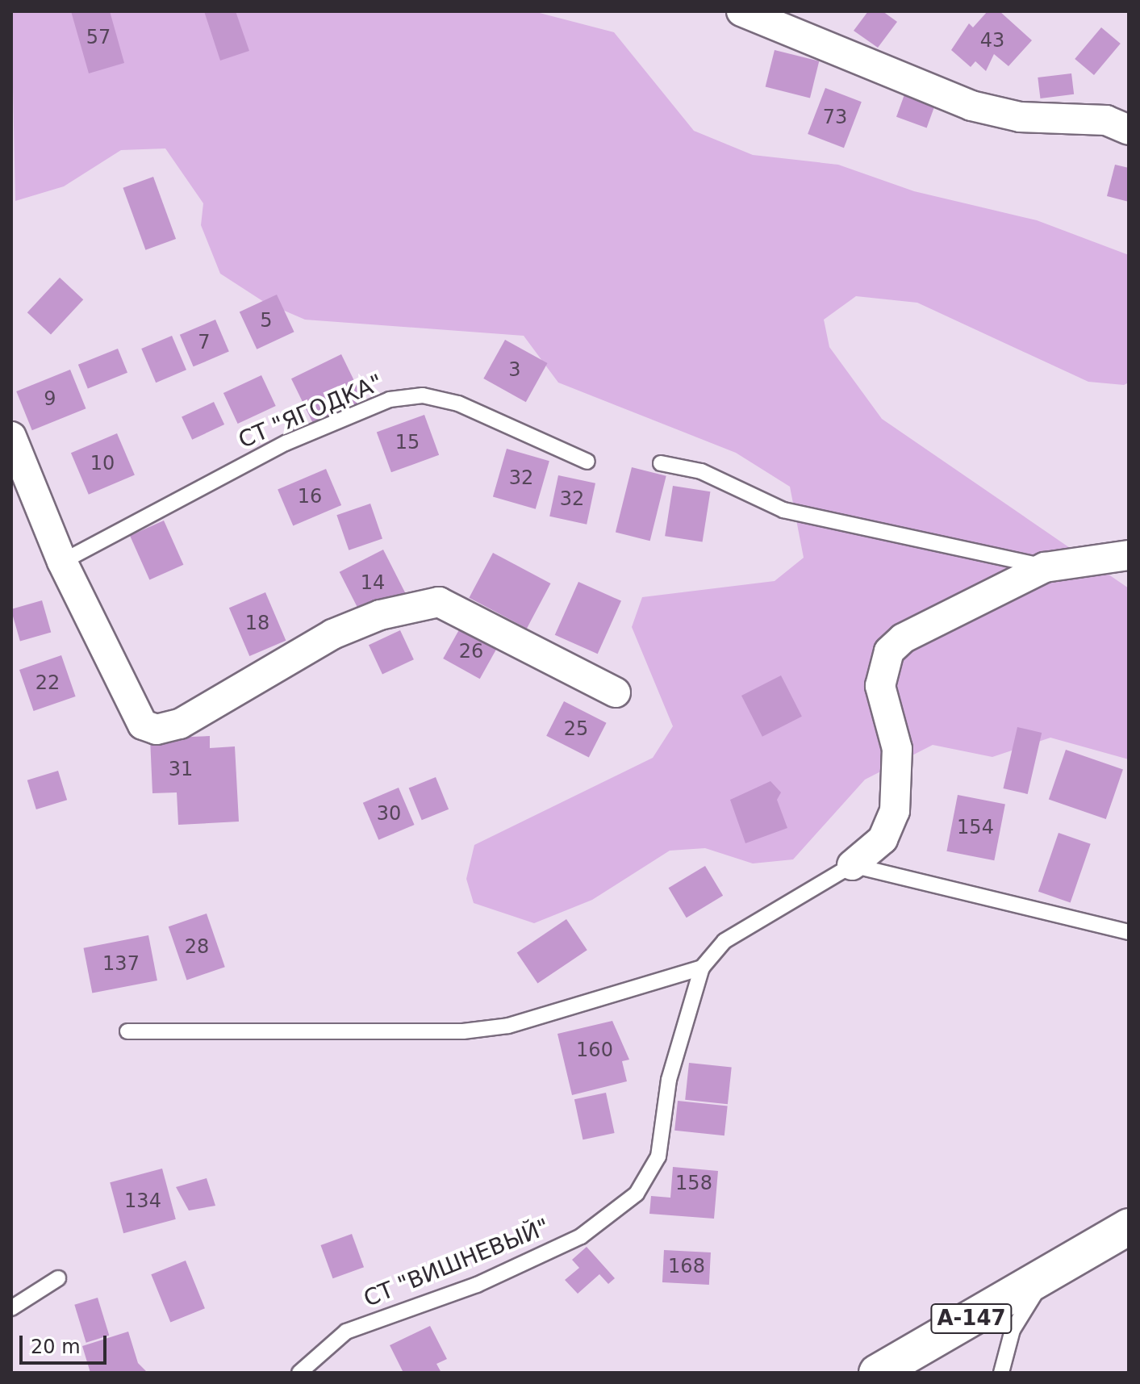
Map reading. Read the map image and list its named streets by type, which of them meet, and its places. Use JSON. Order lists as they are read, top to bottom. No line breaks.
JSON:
{"streets":{"highway":["А-147"],"lane":["СТ \"ЯГОДКА\"","СТ \"ВИШНЕВЫЙ\""]},"house_numbers":["57","43","73","5","7","3","9","15","10","32","16","32","14","18","26","22","25","31","30","154","28","137","160","158","134","168"],"scale_bar":"20 m"}
